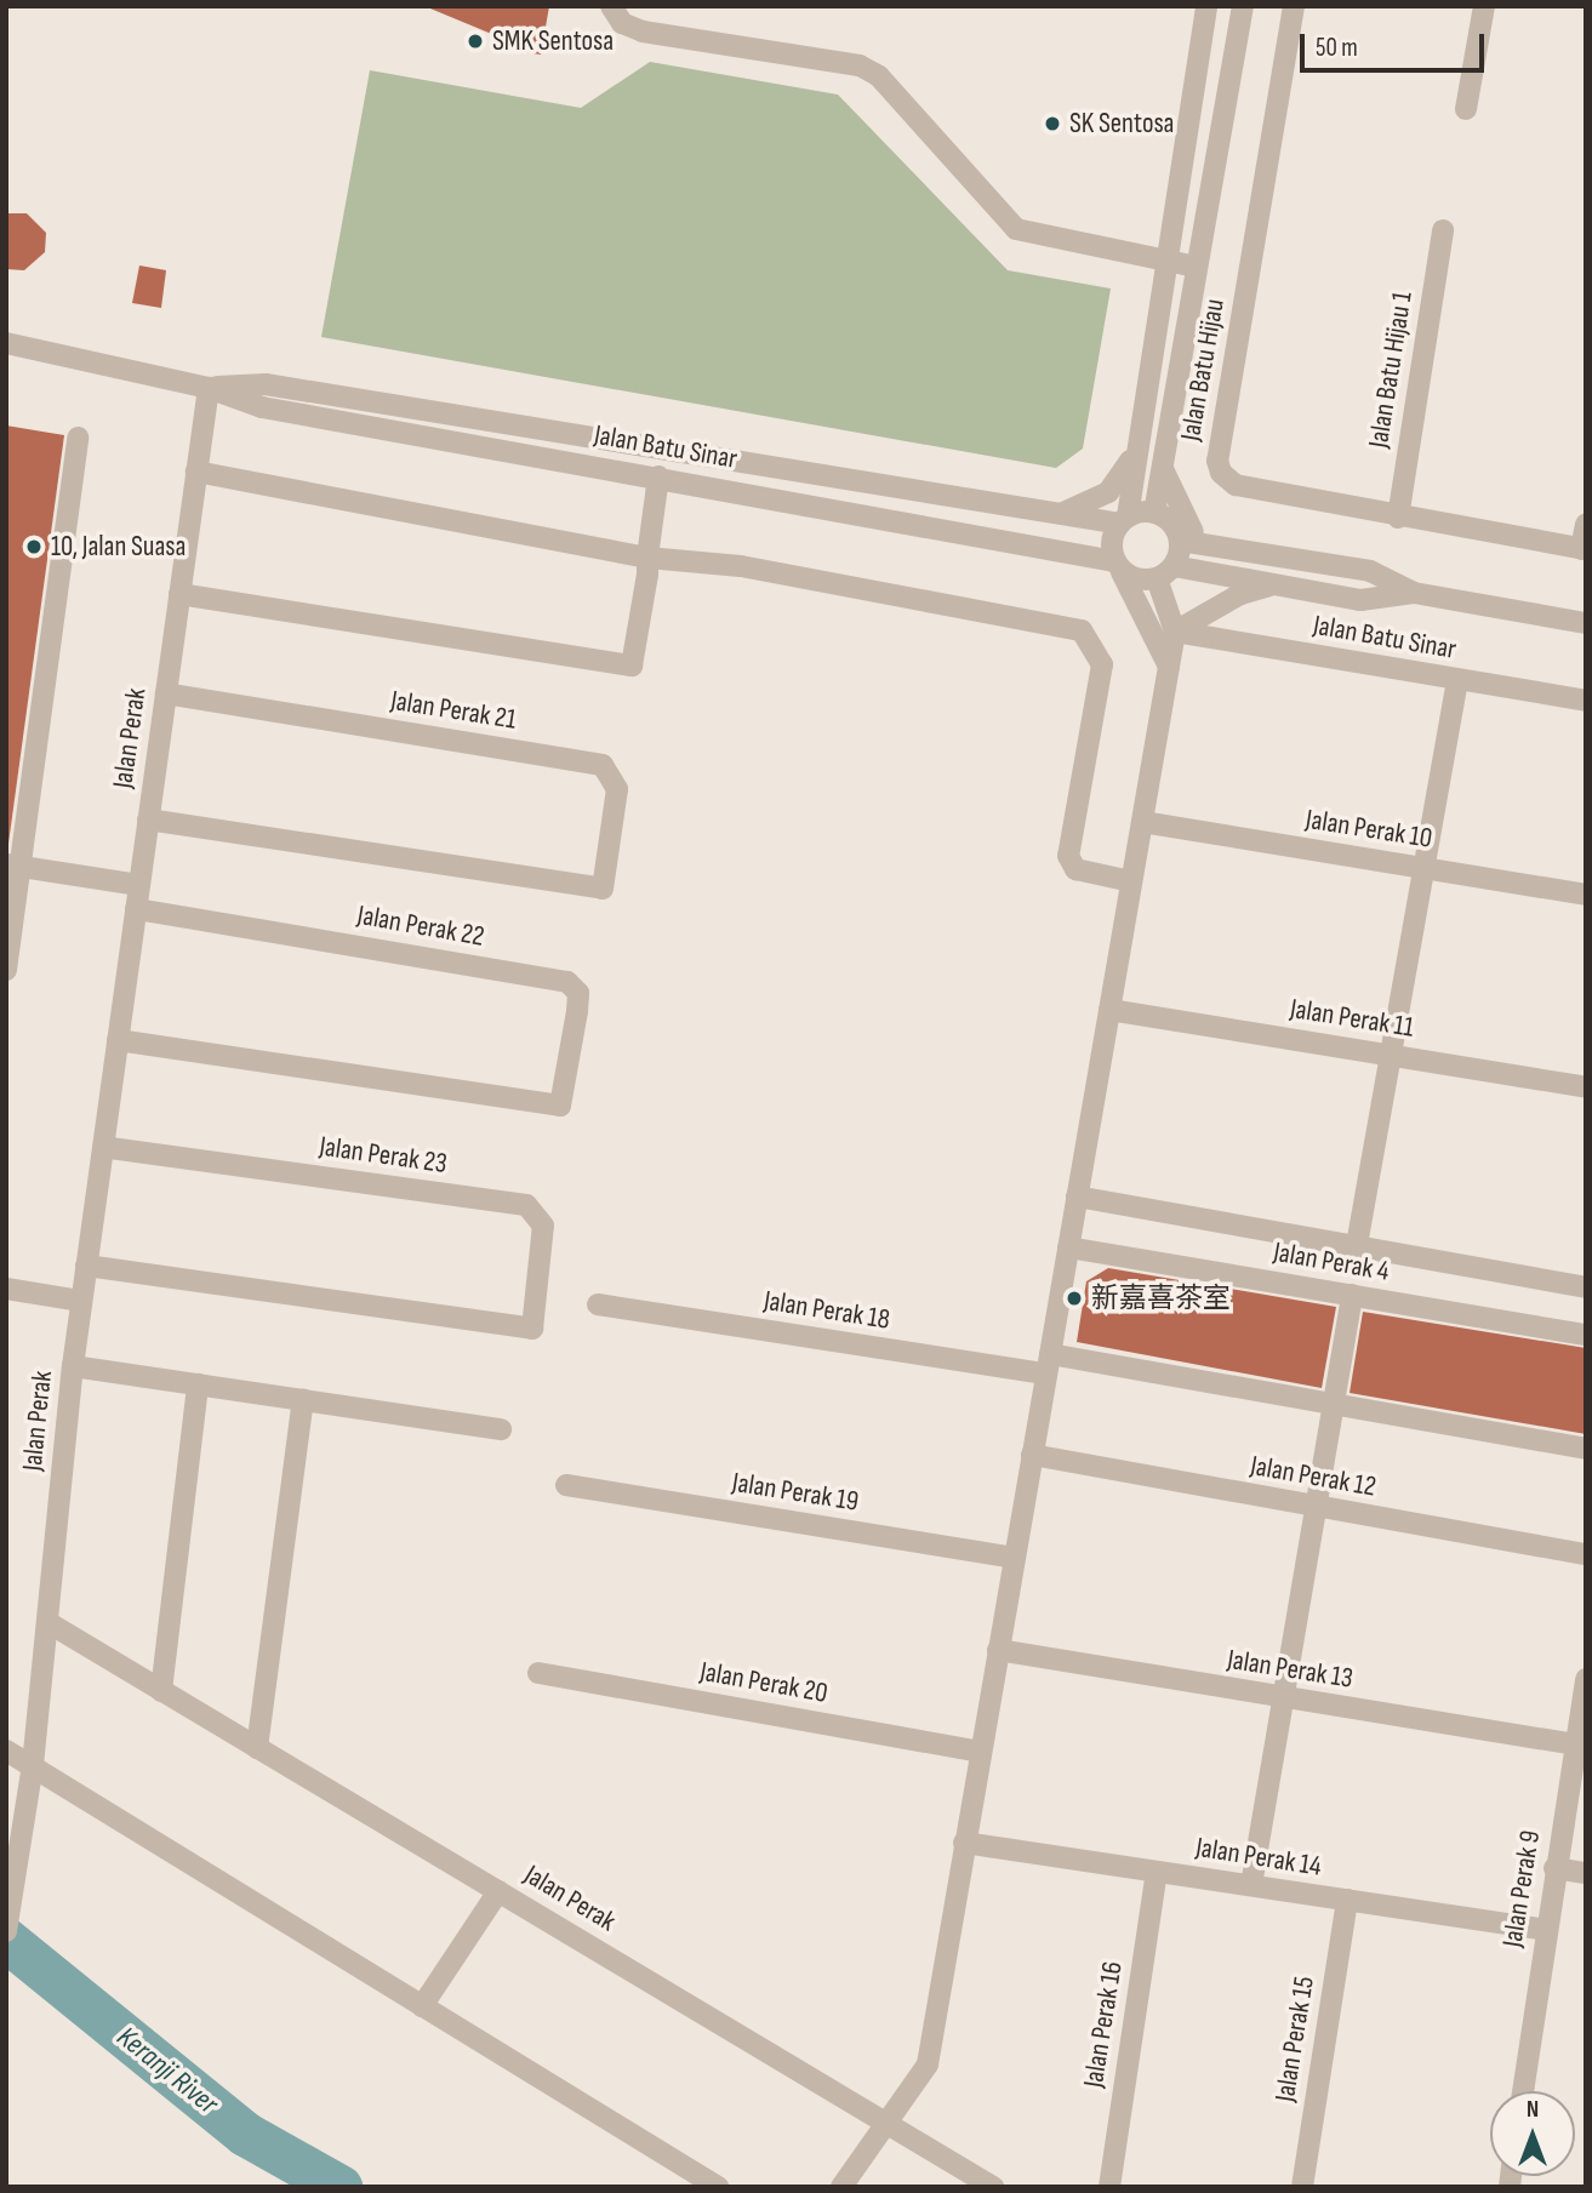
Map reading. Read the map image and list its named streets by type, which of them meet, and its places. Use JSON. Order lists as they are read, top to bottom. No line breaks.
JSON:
{"streets":{"street":["Jalan Batu Hijau","Jalan Batu Hijau 1","Jalan Batu Sinar","Jalan Perak 21","Jalan Perak","Jalan Perak 10","Jalan Perak 22","Jalan Perak 11","Jalan Perak 23","Jalan Perak 4","Jalan Perak 18","Jalan Perak 12","Jalan Perak 19","Jalan Perak 13","Jalan Perak 20","Jalan Perak 14","Jalan Perak 9","Jalan Perak 16","Jalan Perak 15"]},"crossings":[["Jalan Batu Hijau","Jalan Batu Hijau 1"],["Jalan Batu Hijau","Jalan Batu Sinar"],["Jalan Batu Sinar","Jalan Perak"],["Jalan Perak 21","Jalan Perak"],["Jalan Perak","Jalan Perak 22"],["Jalan Perak","Jalan Perak 23"],["Jalan Perak 13","Jalan Perak 9"],["Jalan Perak 14","Jalan Perak 9"],["Jalan Perak 14","Jalan Perak 16"],["Jalan Perak 14","Jalan Perak 15"]],"water":["Keranji River"],"places":["SMK Sentosa","SK Sentosa","10, Jalan Suasa","新嘉喜茶室"],"scale_bar":"50 m","north":"top"}
